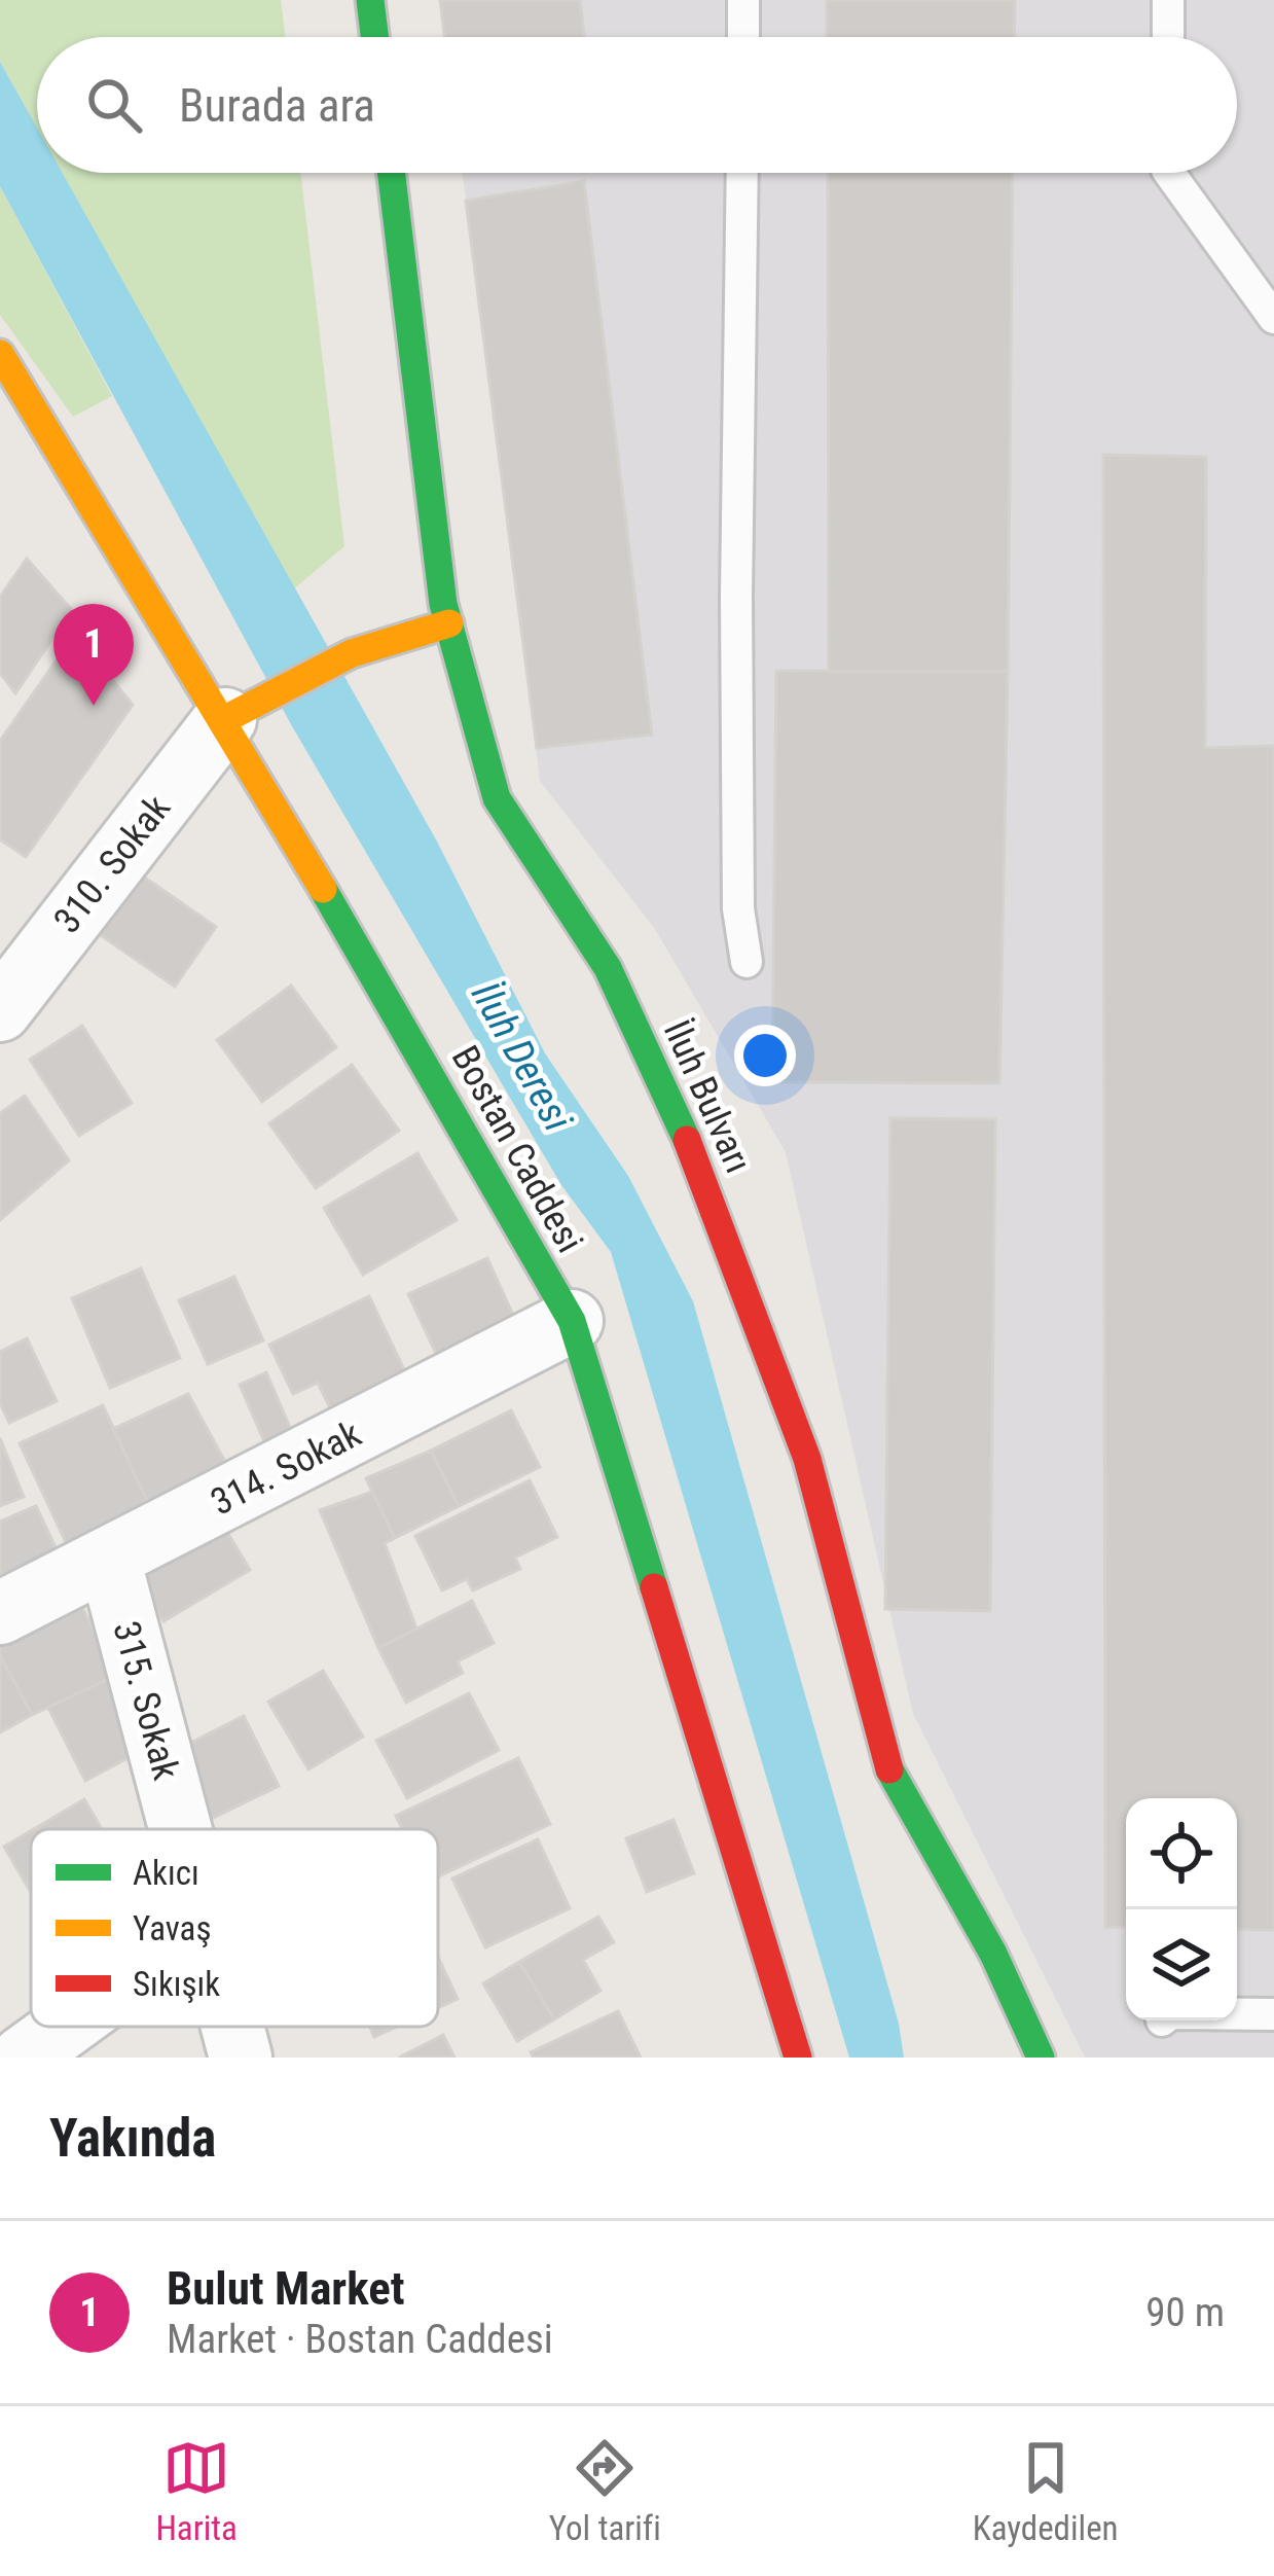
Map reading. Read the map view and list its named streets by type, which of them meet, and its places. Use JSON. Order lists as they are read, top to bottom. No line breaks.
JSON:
{"streets":{"street":["310. Sokak","İluh Bulvarı","Bostan Caddesi","314. Sokak","315. Sokak"]},"crossings":[["310. Sokak","Bostan Caddesi"],["Bostan Caddesi","314. Sokak"],["314. Sokak","315. Sokak"]],"water":["İluh Deresi"],"legend":["Akıcı","Yavaş","Sıkışık"],"page":{"search":"Burada ara","pins":"1","heading":"Yakında","list":[{"mark":"1","name":"Bulut Market","note":"Market · Bostan Caddesi","value":"90 m"}],"nav":["Harita","Yol tarifi","Kaydedilen"]}}
